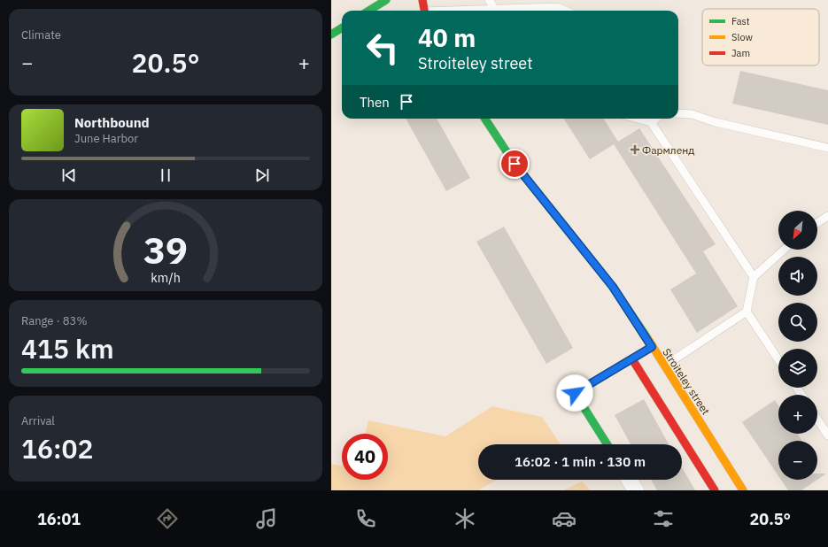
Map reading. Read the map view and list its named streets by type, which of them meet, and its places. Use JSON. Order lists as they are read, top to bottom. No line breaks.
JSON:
{"streets":{"street":["Stroiteley street"]},"places":{"health":["Фармленд"]},"legend":["Fast","Slow","Jam"],"north":"bottom left","page":{"tile":["Climate",["Range · 83%","415 km"],["Arrival","16:02"]],"turn":["40 m","Stroiteley street"],"heat":["−","20.5°","+"],"then":"Then","song":["Northbound","June Harbor"],"map_buttons":["+","−"],"limit":"40","trip":"16:02 · 1 min · 130 m","tabs":["16:01","20.5°"],"gauge":["39","km/h"]}}
